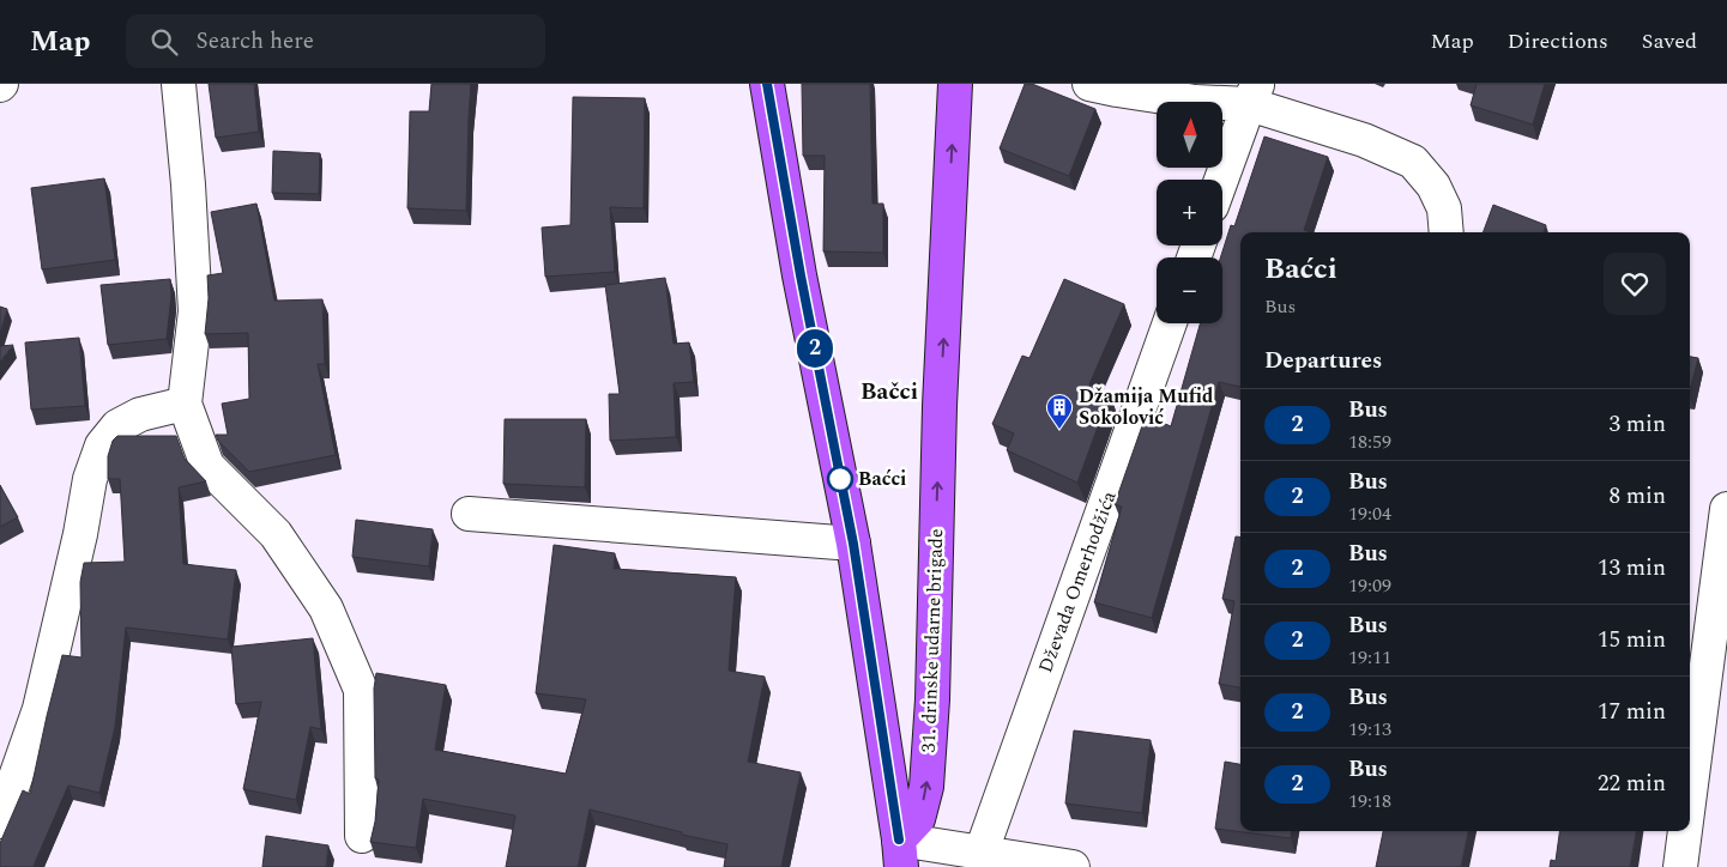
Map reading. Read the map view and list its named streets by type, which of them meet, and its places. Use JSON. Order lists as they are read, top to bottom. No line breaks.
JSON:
{"streets":{"main road":["31. drinske udarne brigade"],"street":["Dževada Omerhodžića"]},"districts":["Bačci"],"places":{"building":["Džamija Mufid Sokolović"],"other":["Baćci"]},"lines":["bus line 2"],"north":"top","page":{"header":"Map","search":"Search here","nav":["Map","Directions","Saved"],"on_map":"2","map_buttons":["+","−"],"heading":[["Baćci","Bus"],"Departures"],"list":[{"mark":"2","name":"Bus","note":"18:59","value":"3 min"},{"mark":"2","name":"Bus","note":"19:04","value":"8 min"},{"mark":"2","name":"Bus","note":"19:09","value":"13 min"},{"mark":"2","name":"Bus","note":"19:11","value":"15 min"},{"mark":"2","name":"Bus","note":"19:13","value":"17 min"},{"mark":"2","name":"Bus","note":"19:18","value":"22 min"}]}}
